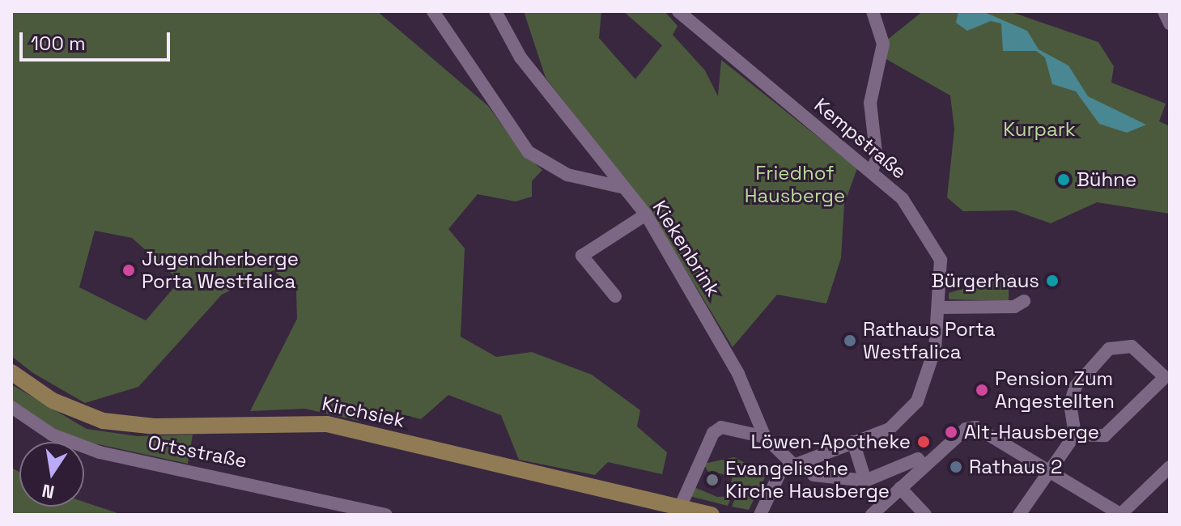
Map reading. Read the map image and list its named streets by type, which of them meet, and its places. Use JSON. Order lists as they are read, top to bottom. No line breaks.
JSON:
{"streets":{"main road":["Kirchsiek"],"street":["Kempstraße","Kiekenbrink","Ortsstraße"]},"crossings":[["Kempstraße","Kiekenbrink"]],"parks":["Kurpark","Friedhof Hausberge"],"places":["Bühne","Jugendherberge Porta Westfalica","Bürgerhaus","Rathaus Porta Westfalica","Pension Zum Angestellten","Alt-Hausberge","Löwen-Apotheke","Rathaus 2","Evangelische Kirche Hausberge"],"scale_bar":"100 m","north":"bottom"}
